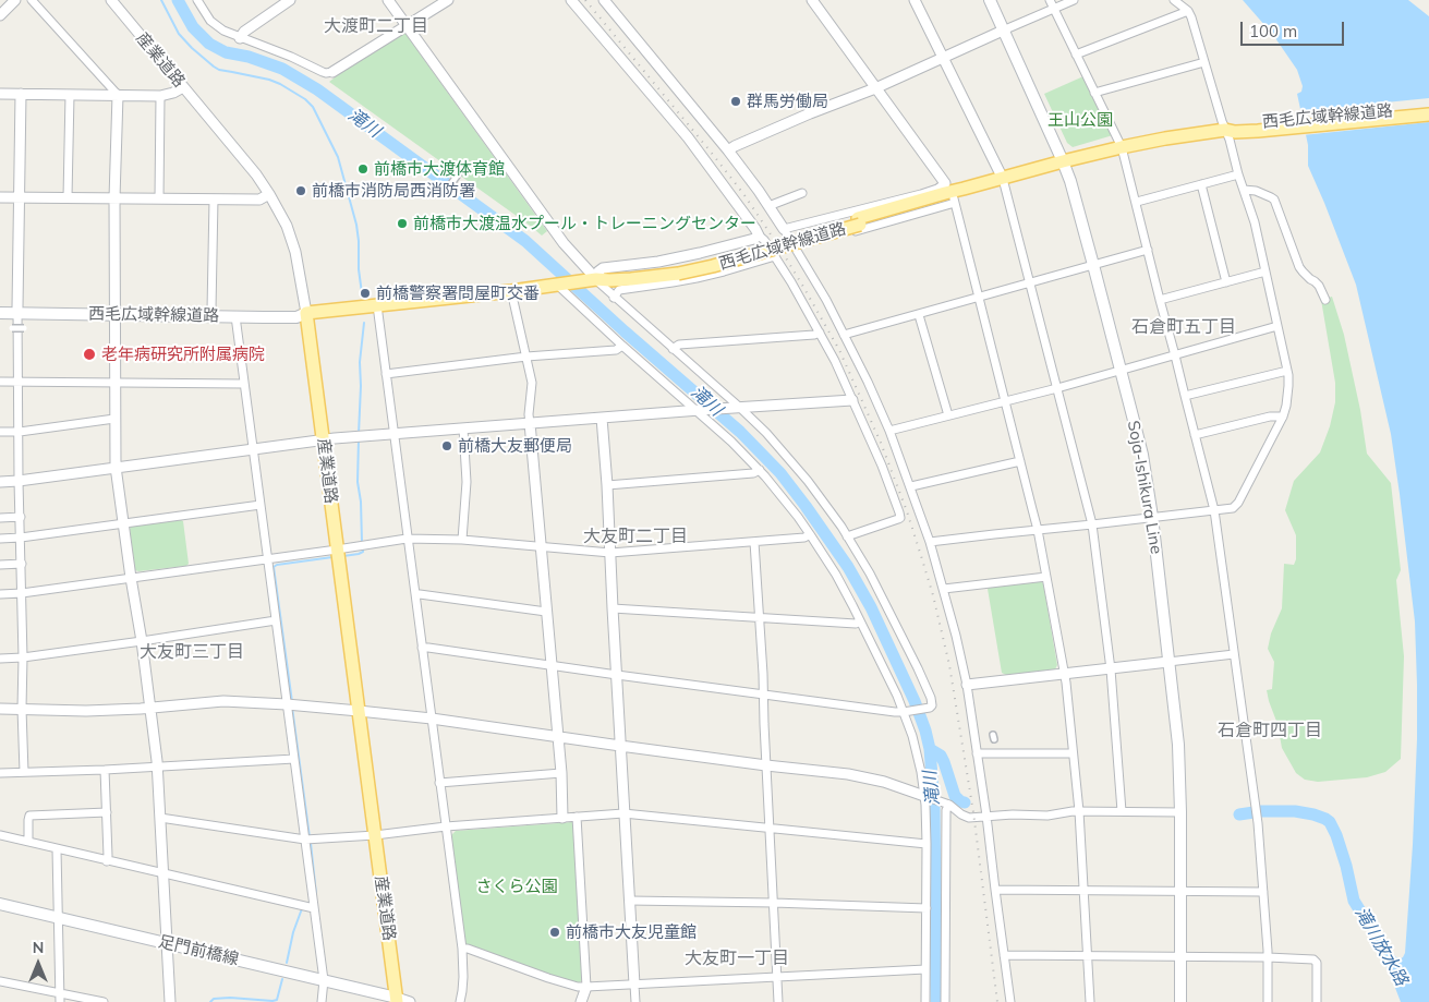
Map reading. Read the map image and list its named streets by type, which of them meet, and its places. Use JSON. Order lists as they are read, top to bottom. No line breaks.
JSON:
{"streets":{"main road":["産業道路","西毛広域幹線道路","Soja-Ishikura Line","足門前橋線"]},"crossings":[["産業道路","西毛広域幹線道路"],["産業道路","足門前橋線"],["西毛広域幹線道路","Soja-Ishikura Line"]],"districts":["大渡町二丁目","石倉町五丁目","大友町二丁目","大友町三丁目","石倉町四丁目","大友町一丁目"],"water":["滝川","滝川放水路"],"parks":["王山公園","さくら公園"],"places":["群馬労働局","前橋市大渡体育館","前橋市消防局西消防署","前橋市大渡温水プール・トレーニングセンター","前橋警察署問屋町交番","老年病研究所附属病院","前橋大友郵便局","前橋市大友児童館"],"scale_bar":"100 m","north":"top"}
